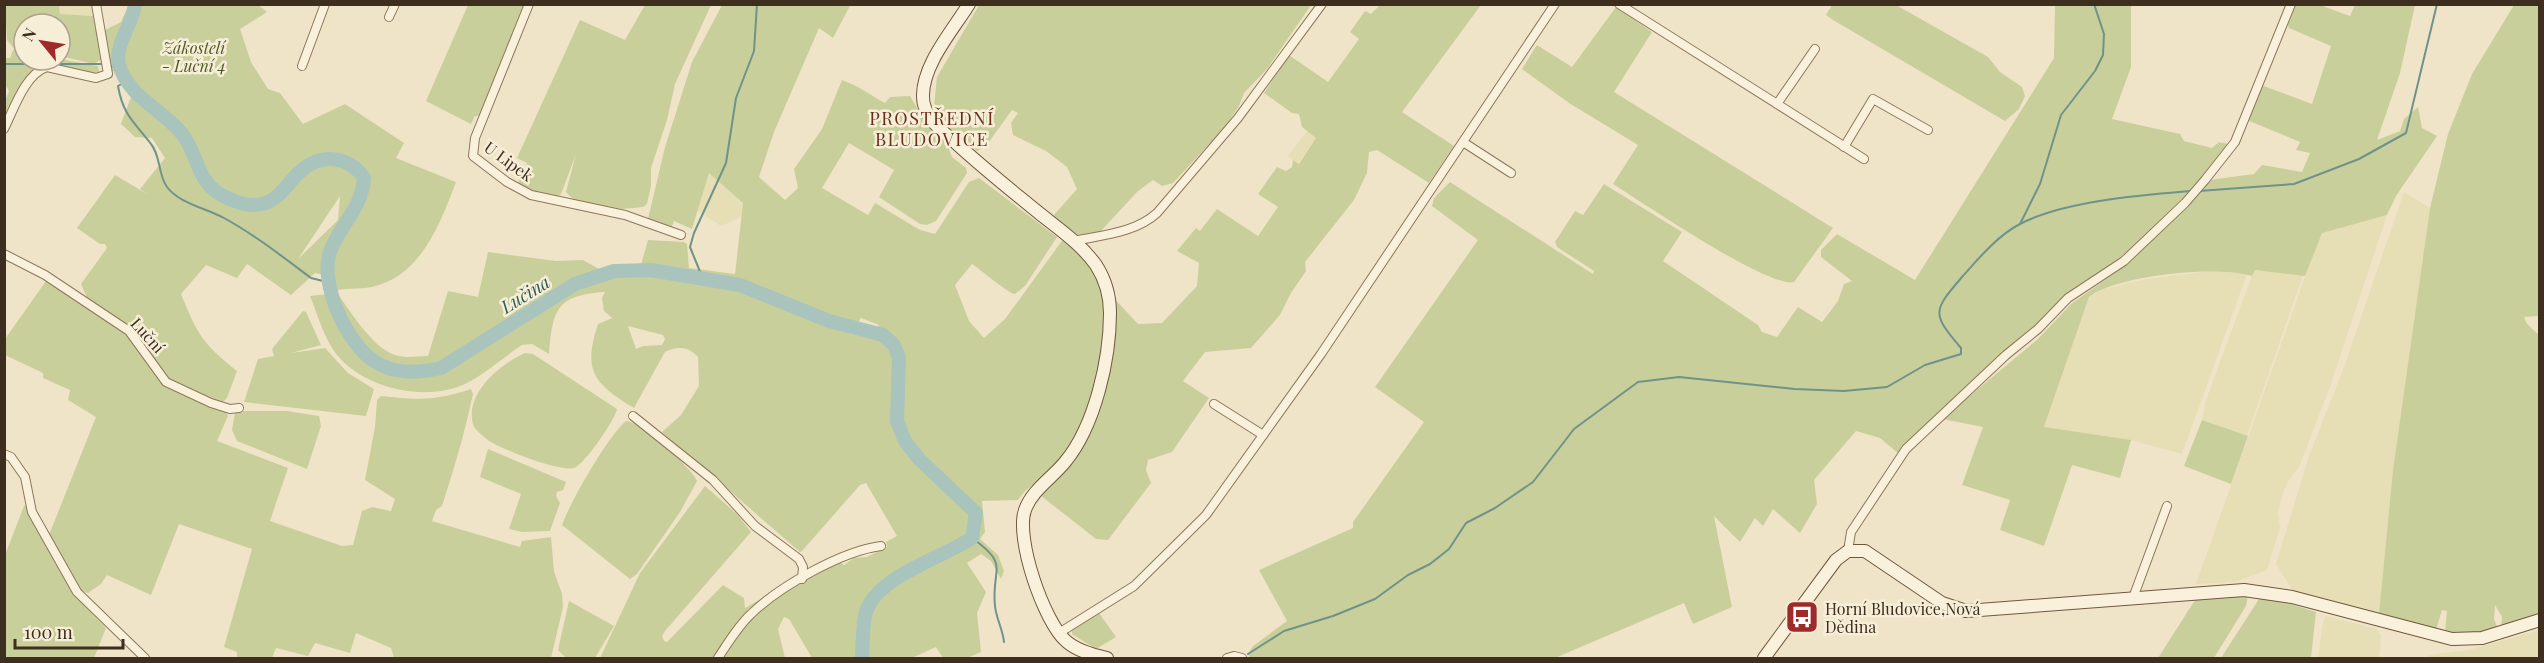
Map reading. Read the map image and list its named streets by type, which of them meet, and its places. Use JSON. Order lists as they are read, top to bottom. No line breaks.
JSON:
{"streets":{"street":["U Lipek","Luční"]},"districts":["PROSTŘEDNÍ BLUDOVICE"],"water":["Lučina"],"parks":["Zákostelí - Luční 4"],"places":{"bus stop":["Horní Bludovice,Nová Dědina"]},"scale_bar":"100 m","north":"top left"}
